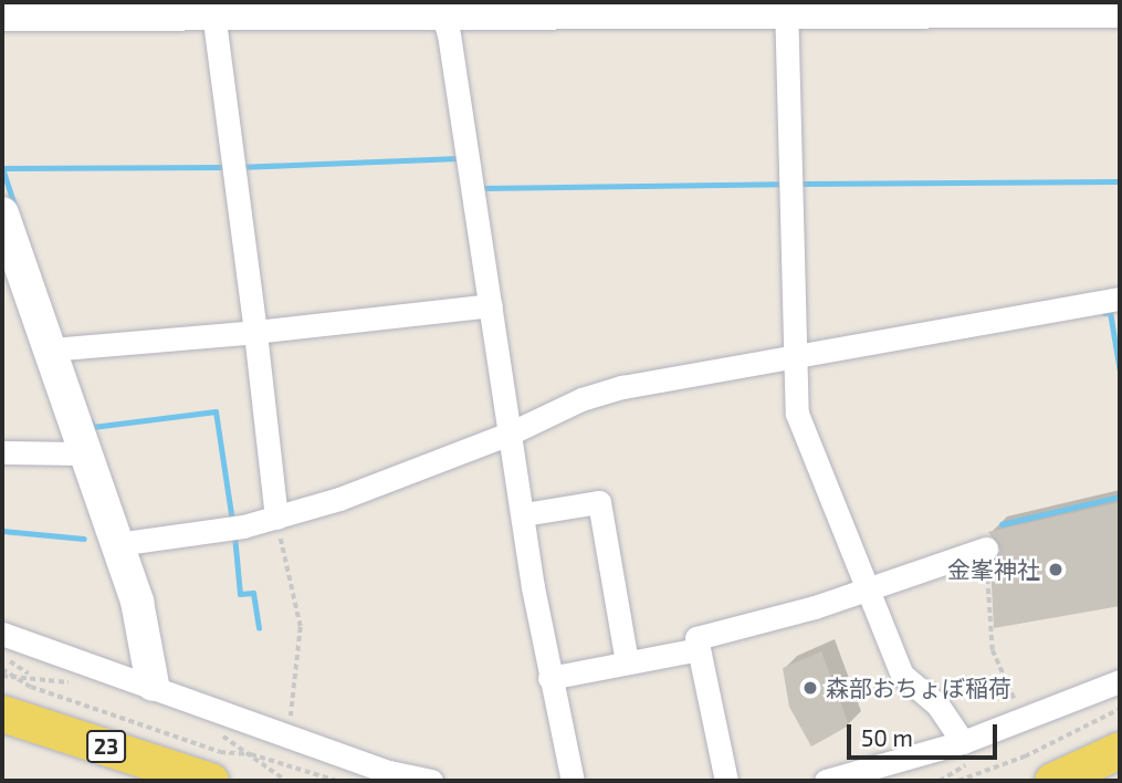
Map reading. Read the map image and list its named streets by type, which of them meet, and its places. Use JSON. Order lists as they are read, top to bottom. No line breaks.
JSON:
{"streets":{"main road":["23"]},"places":["金峯神社","森部おちょぼ稲荷"],"scale_bar":"50 m"}
